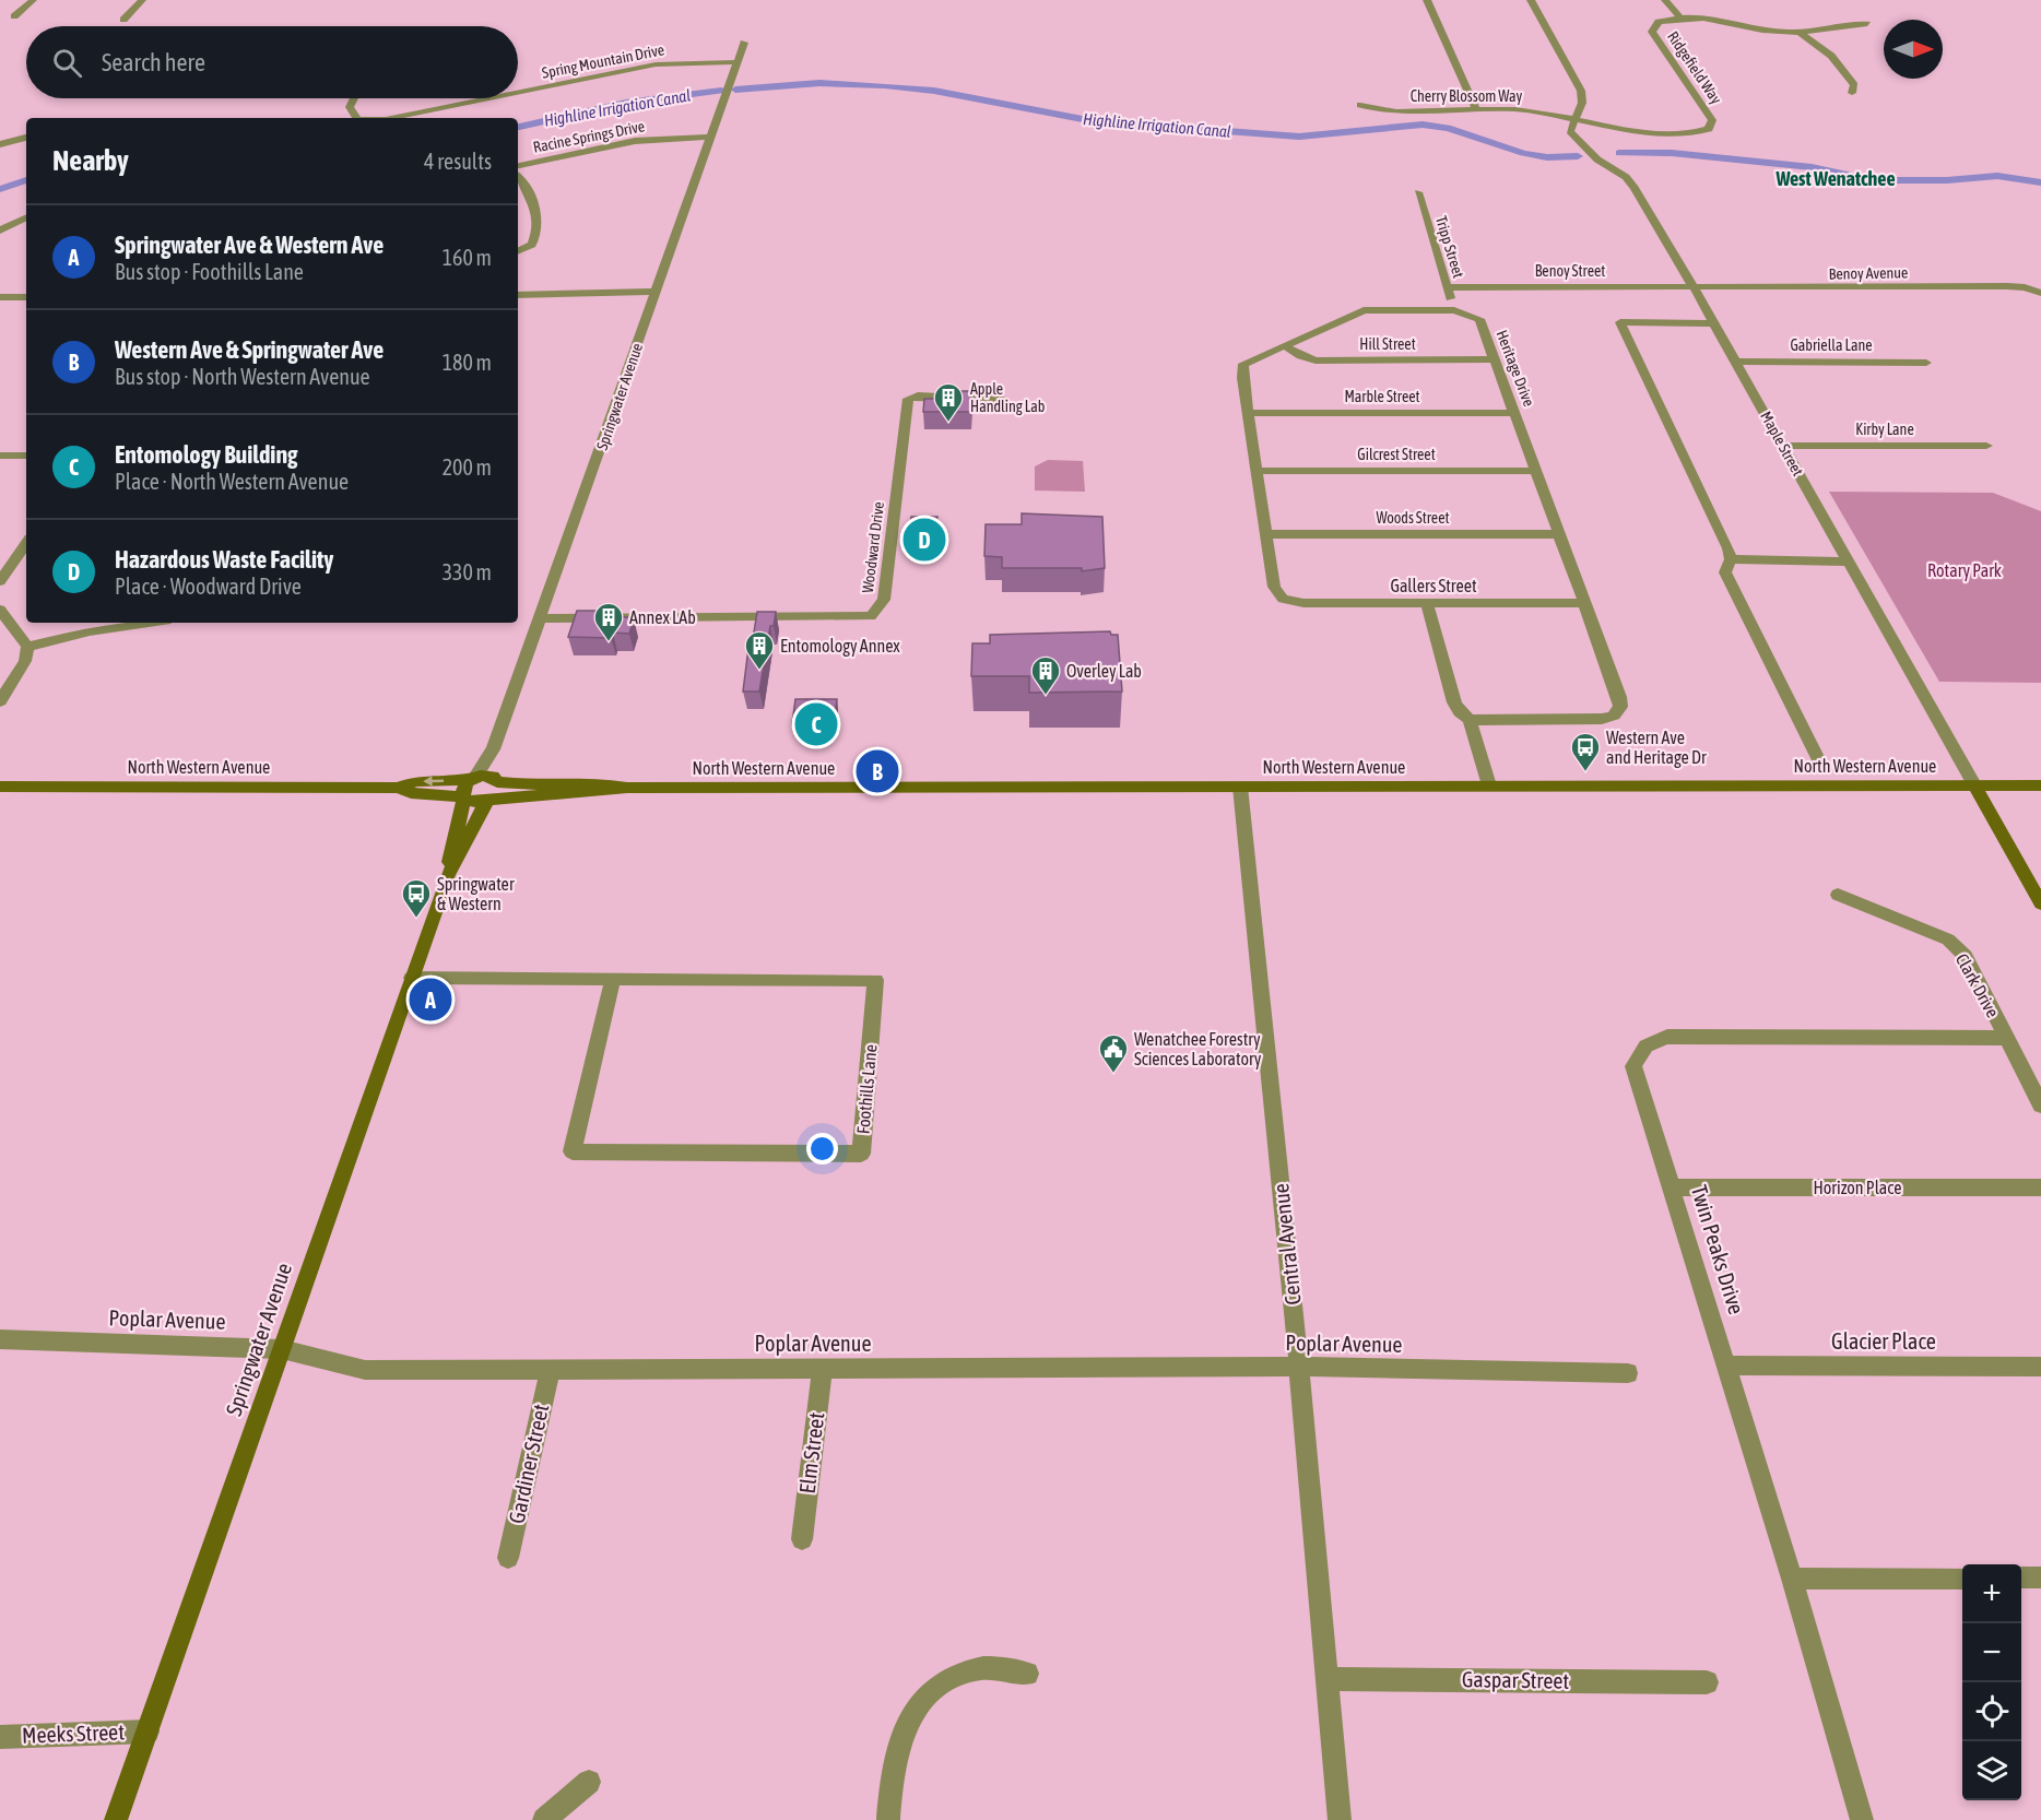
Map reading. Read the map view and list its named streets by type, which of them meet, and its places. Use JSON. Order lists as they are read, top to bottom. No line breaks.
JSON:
{"streets":{"main road":["Springwater Avenue","Maple Street","North Western Avenue"],"street":["Spring Mountain Drive","Ridgefield Way","Cherry Blossom Way","Racine Springs Drive","Tripp Street","Benoy Street","Benoy Avenue","Hill Street","Gabriella Lane","Heritage Drive","Marble Street","Kirby Lane","Gilcrest Street","Woods Street","Woodward Drive","Gallers Street","Clark Drive","Foothills Lane","Horizon Place","Central Avenue","Twin Peaks Drive","Poplar Avenue","Glacier Place","Elm Street","Gardiner Street","Gaspar Street","Meeks Street"]},"crossings":[["Spring Mountain Drive","Springwater Avenue"],["Ridgefield Way","Cherry Blossom Way"],["Ridgefield Way","Maple Street"],["Cherry Blossom Way","Maple Street"],["Racine Springs Drive","Springwater Avenue"],["Tripp Street","Benoy Street"],["Tripp Street","Heritage Drive"],["Benoy Street","Benoy Avenue"],["Benoy Street","Maple Street"],["Benoy Avenue","Maple Street"],["Hill Street","Heritage Drive"],["Gabriella Lane","Maple Street"],["Heritage Drive","Marble Street"],["Heritage Drive","Gilcrest Street"],["Heritage Drive","Woods Street"],["Heritage Drive","Gallers Street"],["Springwater Avenue","Woodward Drive"],["Springwater Avenue","North Western Avenue"],["Springwater Avenue","Foothills Lane"],["Springwater Avenue","Poplar Avenue"],["Springwater Avenue","Meeks Street"],["Kirby Lane","Maple Street"],["Maple Street","North Western Avenue"],["North Western Avenue","Central Avenue"],["Clark Drive","Twin Peaks Drive"],["Horizon Place","Twin Peaks Drive"],["Central Avenue","Poplar Avenue"],["Central Avenue","Gaspar Street"],["Twin Peaks Drive","Glacier Place"],["Poplar Avenue","Elm Street"],["Poplar Avenue","Gardiner Street"]],"districts":["West Wenatchee"],"water":["Highline Irrigation Canal"],"parks":["Rotary Park"],"places":{"building":["Apple Handling Lab","Annex LAb","Entomology Annex","Overley Lab"],"bus stop":["Western Ave and Heritage Dr","Springwater & Western"],"public building":["Wenatchee Forestry Sciences Laboratory"]},"north":"right","page":{"search":"Search here","heading":["Nearby","4 results"],"list":[{"mark":"A","name":"Springwater Ave & Western Ave","note":"Bus stop · Foothills Lane","value":"160 m"},{"mark":"B","name":"Western Ave & Springwater Ave","note":"Bus stop · North Western Avenue","value":"180 m"},{"mark":"C","name":"Entomology Building","note":"Place · North Western Avenue","value":"200 m"},{"mark":"D","name":"Hazardous Waste Facility","note":"Place · Woodward Drive","value":"330 m"}],"pins":["D","C","B","A"],"map_buttons":["+","−"]}}
